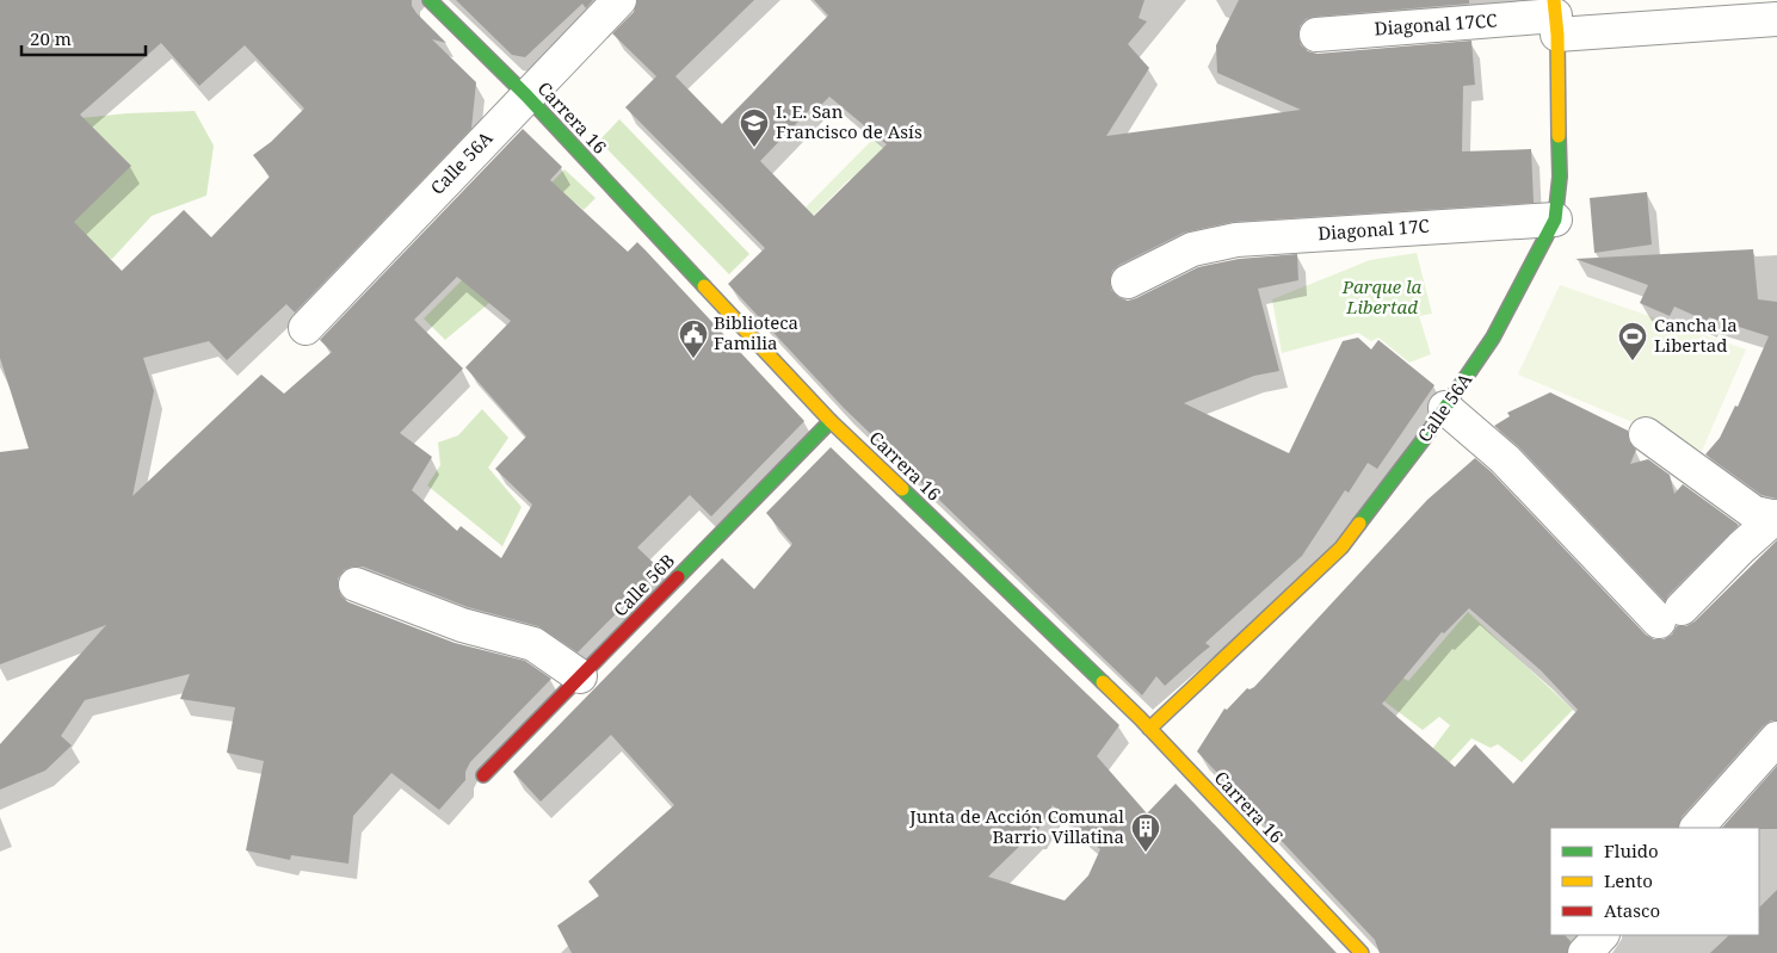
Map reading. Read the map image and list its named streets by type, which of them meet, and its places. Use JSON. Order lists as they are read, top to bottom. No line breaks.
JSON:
{"streets":{"street":["Diagonal 17CC","Carrera 16","Calle 56A","Diagonal 17C","Calle 56B"]},"crossings":[["Diagonal 17CC","Calle 56A"],["Carrera 16","Calle 56A"],["Carrera 16","Calle 56B"],["Calle 56A","Diagonal 17C"]],"parks":["Parque la Libertad"],"places":{"school or university":["I. E. San Francisco de Asís"],"public building":["Biblioteca Familia"],"sports":["Cancha la Libertad"],"building":["Junta de Acción Comunal Barrio Villatina"]},"legend":["Fluido","Lento","Atasco"],"scale_bar":"20 m"}
